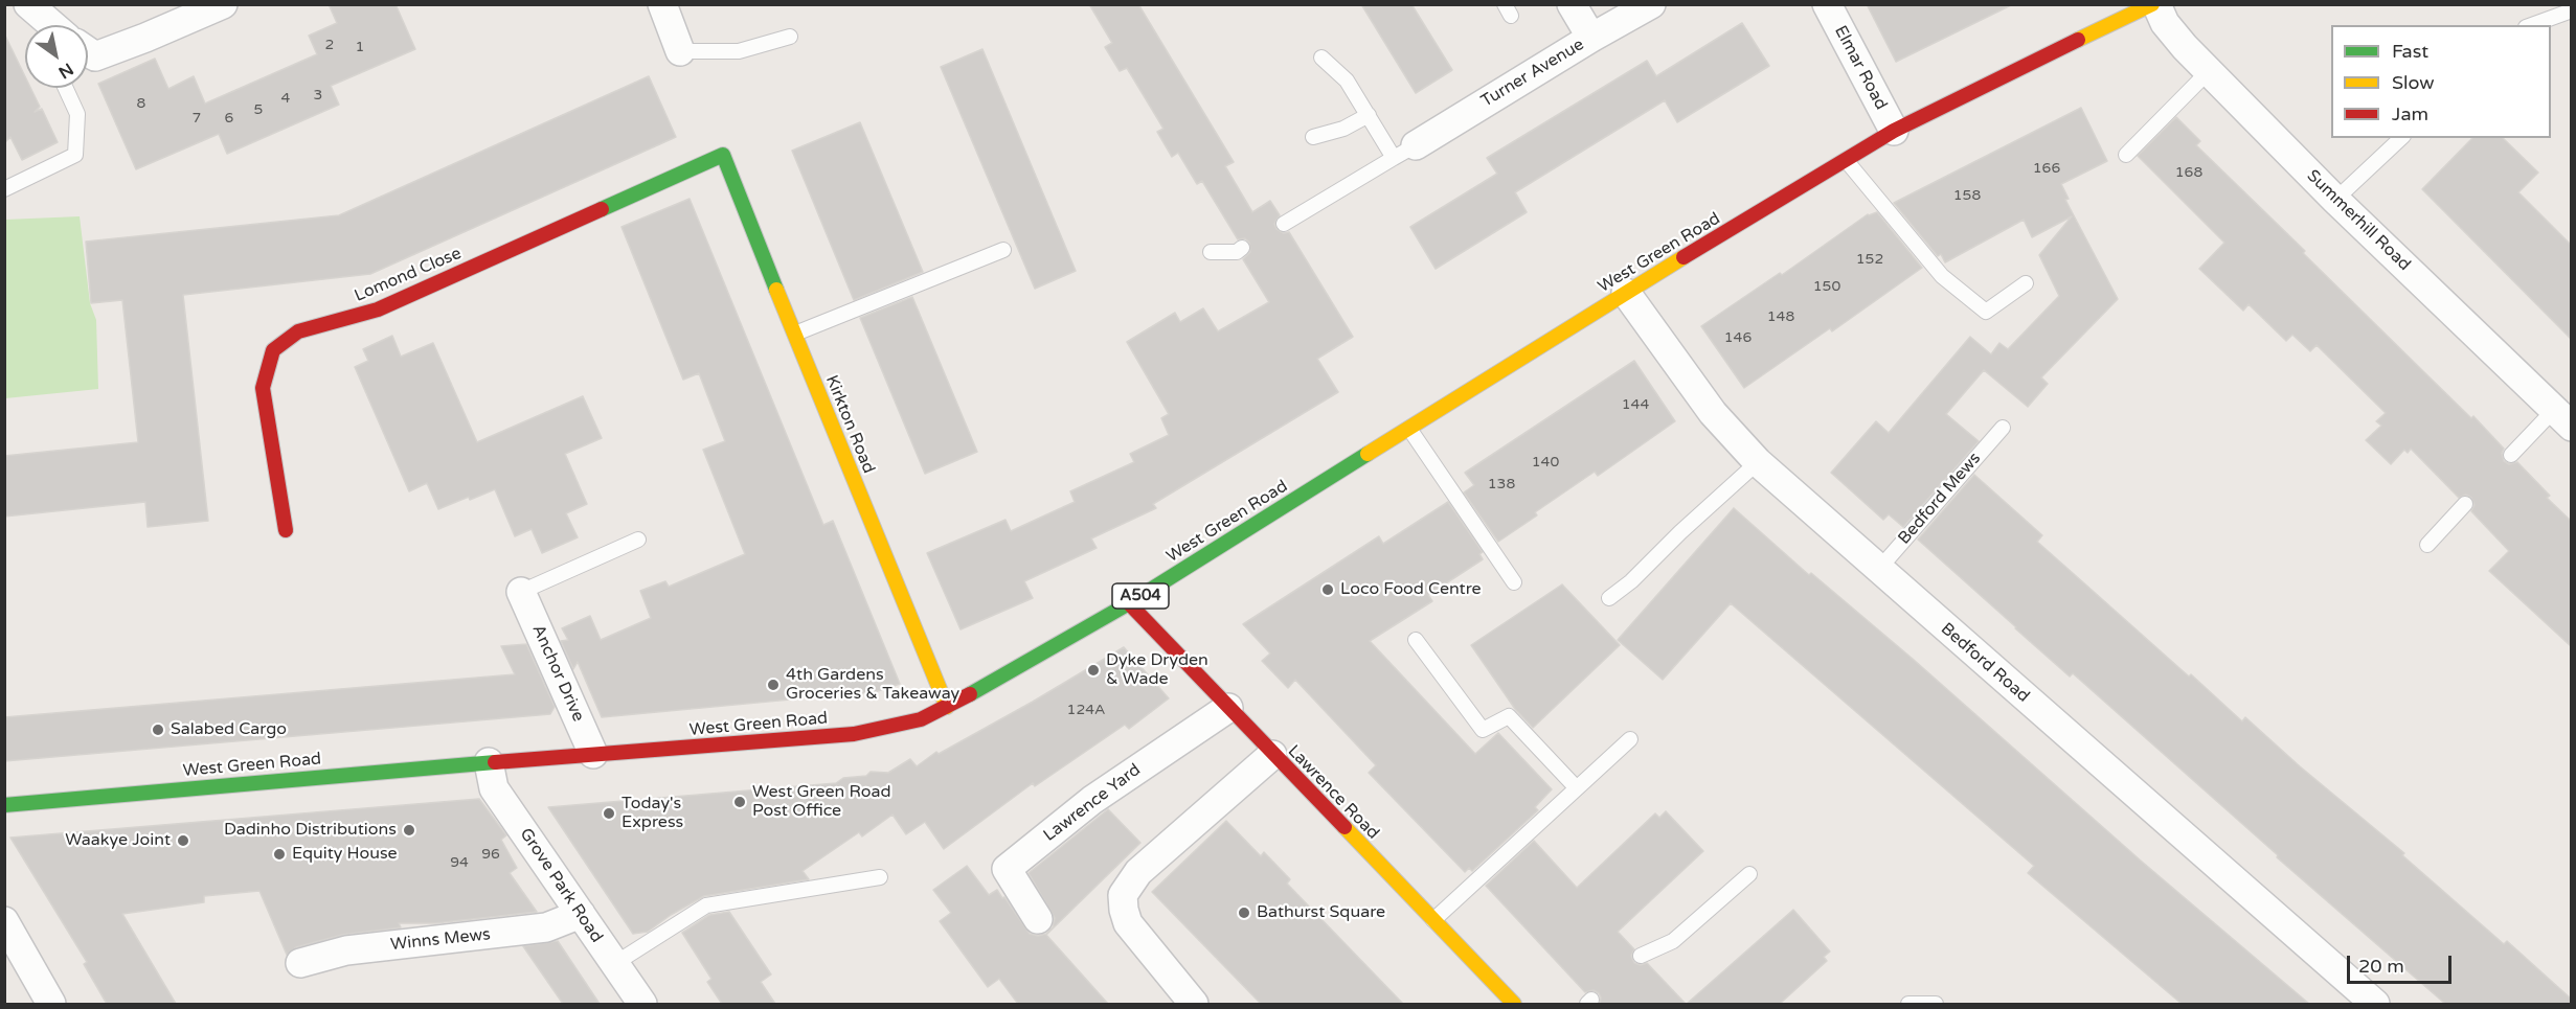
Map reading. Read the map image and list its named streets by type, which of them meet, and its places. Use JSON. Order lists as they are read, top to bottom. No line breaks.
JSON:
{"streets":{"main road":["West Green Road","Lomond Close","Kirkton Road","A504","Lawrence Road"],"street":["Elmar Road","Turner Avenue","Summerhill Road","Bedford Road","Anchor Drive","Lawrence Yard","Grove Park Road","Winns Mews"],"lane":["Bedford Mews"]},"crossings":[["Elmar Road","West Green Road"],["West Green Road","Kirkton Road"],["West Green Road","Bedford Road"],["West Green Road","Anchor Drive"],["West Green Road","Lawrence Road"],["West Green Road","Grove Park Road"],["Lomond Close","Kirkton Road"],["Bedford Mews","Bedford Road"],["Lawrence Road","Lawrence Yard"],["Grove Park Road","Winns Mews"]],"places":["Loco Food Centre","Dyke Dryden & Wade","4th Gardens Groceries & Takeaway","Salabed Cargo","West Green Road Post Office","Today's Express","Dadinho Distributions","Waakye Joint","Equity House","Bathurst Square"],"house_numbers":["2","1","3","4","8","5","7","6","166","168","158","152","150","148","146","144","140","138","124A","96","94"],"legend":["Fast","Slow","Jam"],"scale_bar":"20 m","north":"bottom right"}
